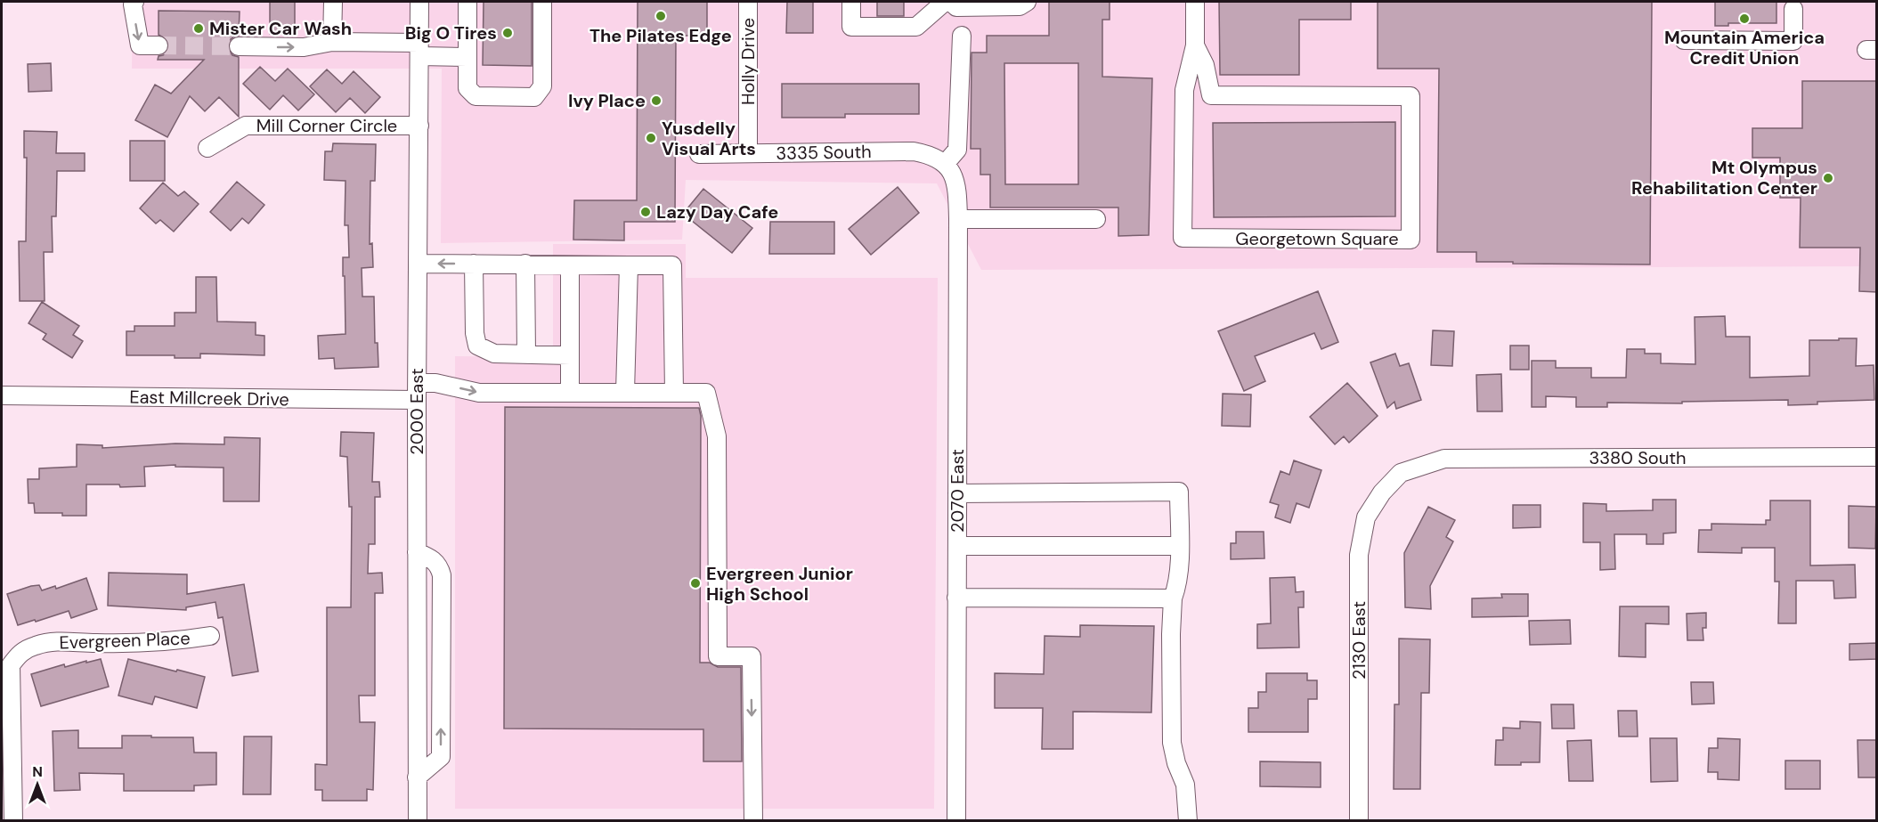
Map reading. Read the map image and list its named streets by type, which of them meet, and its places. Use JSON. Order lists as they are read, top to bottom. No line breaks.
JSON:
{"streets":{"street":["Holly Drive","Mill Corner Circle","3335 South","Georgetown Square","East Millcreek Drive","2000 East","3380 South","2070 East","Evergreen Place","2130 East"]},"crossings":[["Holly Drive","3335 South"],["Mill Corner Circle","2000 East"],["3335 South","2070 East"],["East Millcreek Drive","2000 East"],["3380 South","2130 East"]],"places":["The Pilates Edge","Mountain America Credit Union","Mister Car Wash","Big O Tires","Ivy Place","Yusdelly Visual Arts","Mt Olympus Rehabilitation Center","Lazy Day Cafe","Evergreen Junior High School"],"north":"top"}
